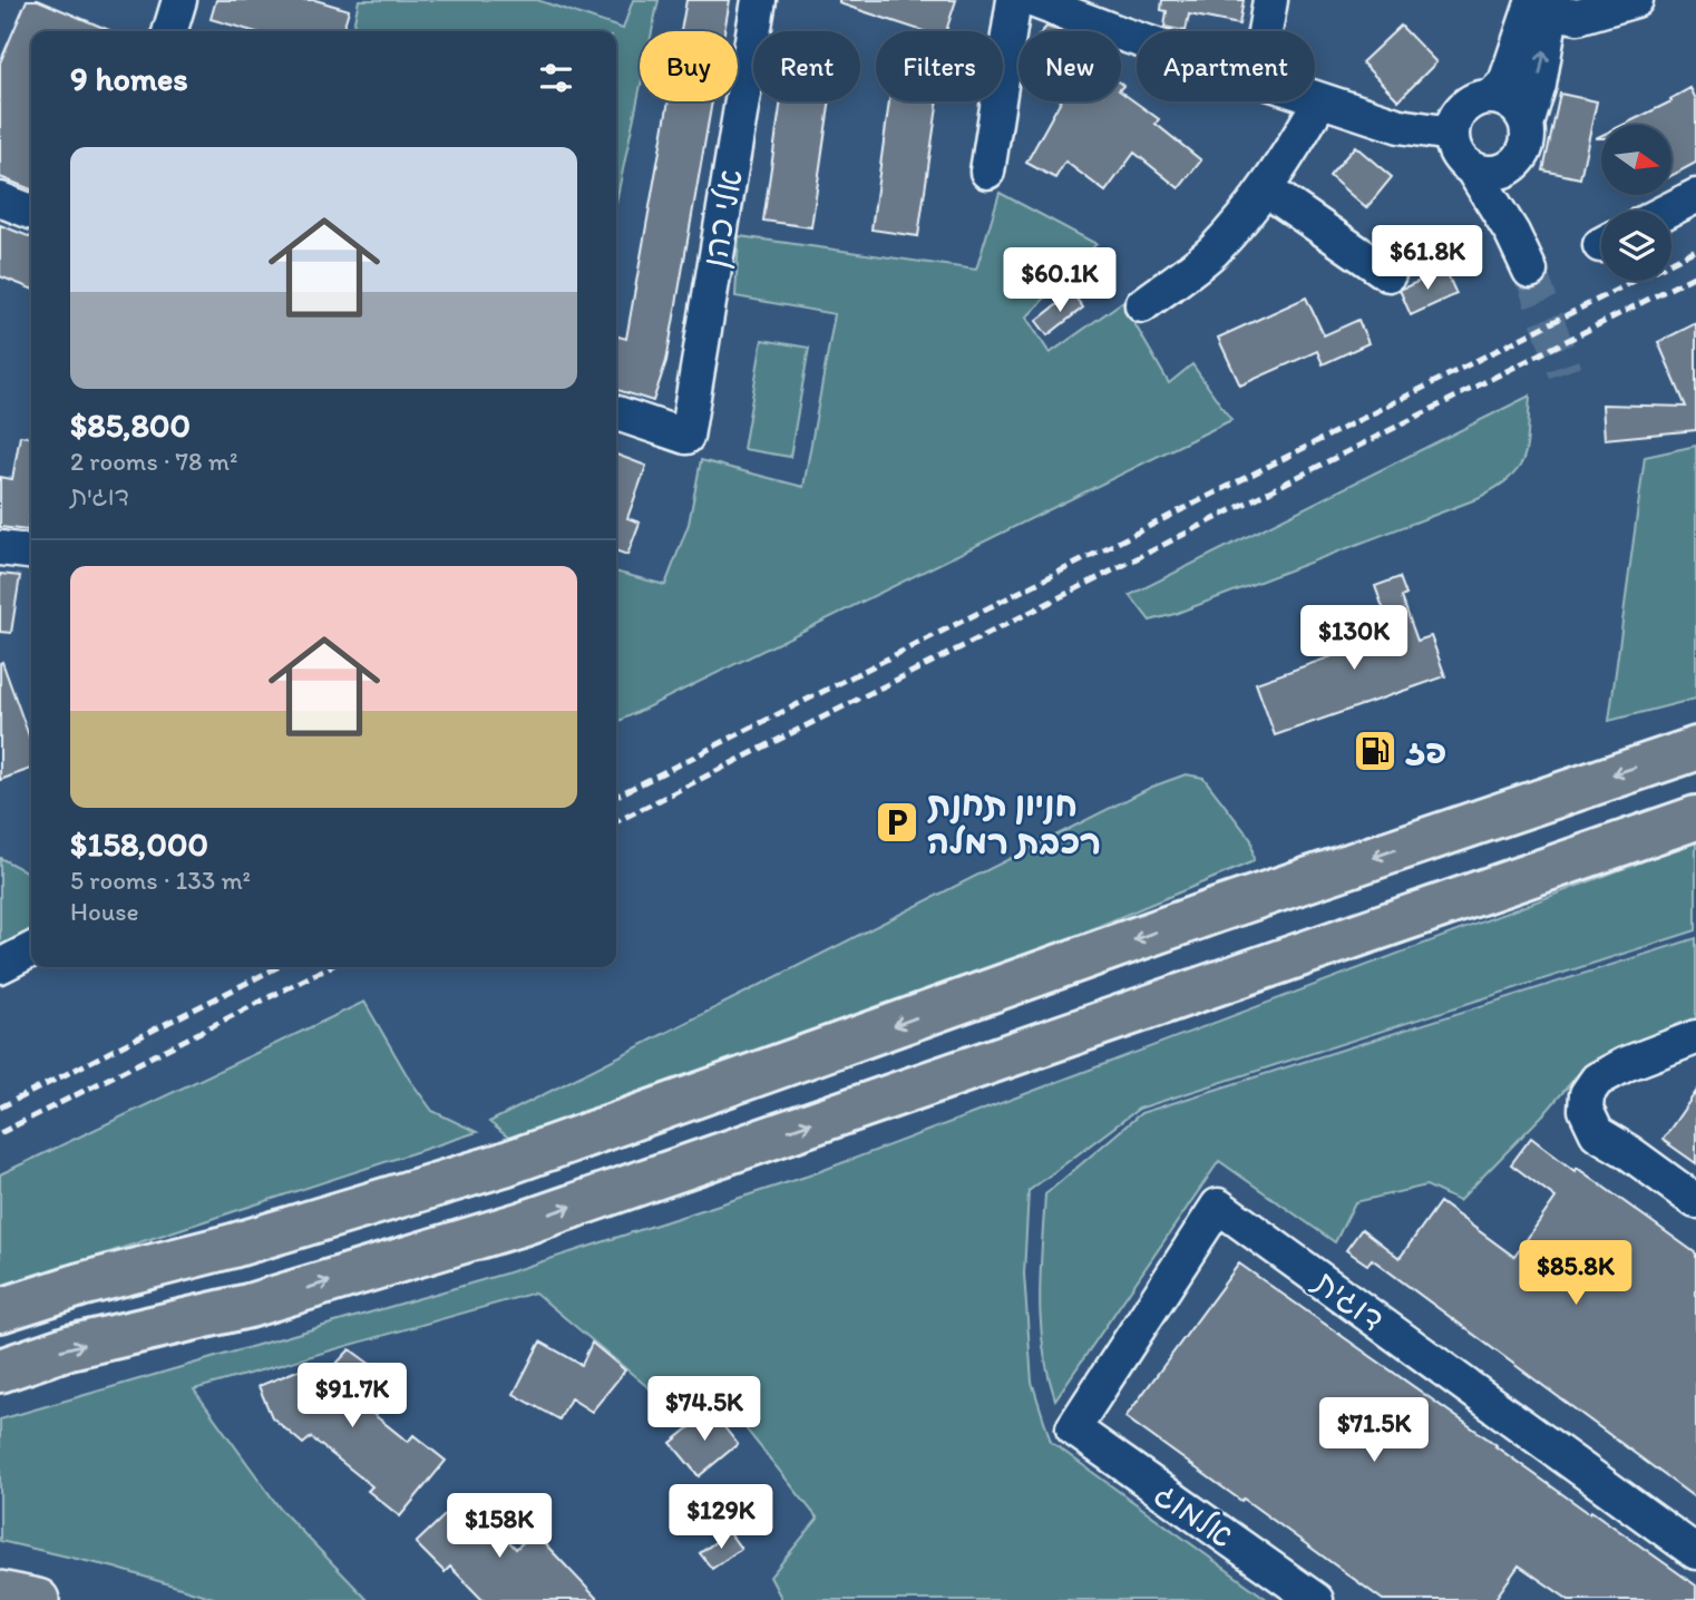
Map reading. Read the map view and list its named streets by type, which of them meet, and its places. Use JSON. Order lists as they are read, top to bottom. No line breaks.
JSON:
{"streets":{"street":["אלי כהן","דוגית","אלמוג"]},"crossings":[["דוגית","אלמוג"]],"places":{"fuel station":["פז"],"parking":["חניון תחנת רכבת רמלה"]},"north":"right","page":{"chip":["Buy","Rent","Filters","New","Apartment"],"heading":"9 homes","list":[{"name":"$85,800","note":"2 rooms · 78 m² · דוגית"},{"name":"$158,000","note":"5 rooms · 133 m² · House"}],"price":["$61.8K","$60.1K","$130K","$85.8K","$91.7K","$74.5K","$71.5K","$129K","$158K"]}}
